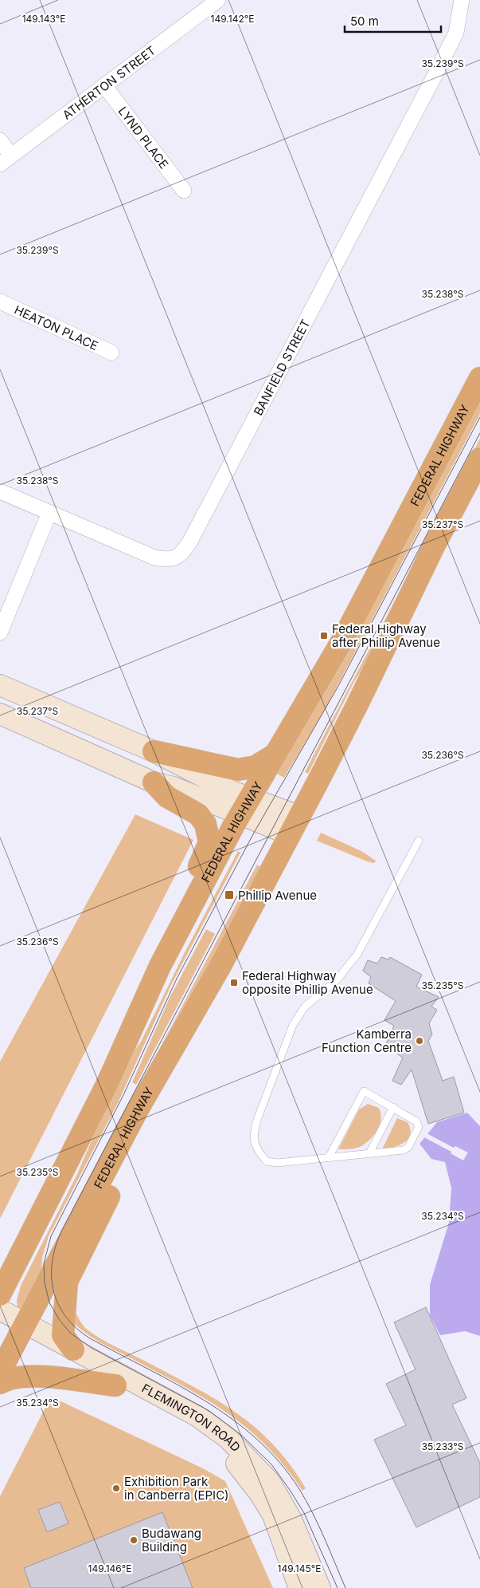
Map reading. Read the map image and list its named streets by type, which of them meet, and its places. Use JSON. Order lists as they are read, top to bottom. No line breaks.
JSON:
{"streets":{"highway":["FEDERAL HIGHWAY"],"main road":["FLEMINGTON ROAD"],"street":["ATHERTON STREET","LYND PLACE","HEATON PLACE","BANFIELD STREET"]},"crossings":[["ATHERTON STREET","LYND PLACE"],["FEDERAL HIGHWAY","FLEMINGTON ROAD"]],"places":{"transit":["Federal Highway after Phillip Avenue","Phillip Avenue","Federal Highway opposite Phillip Avenue"],"other":["Kamberra Function Centre","Exhibition Park in Canberra (EPIC)","Budawang Building"]},"scale_bar":"50 m","coordinates":["149.143°E","149.142°E","35.239°S","35.238°S","35.237°S","35.236°S","35.235°S","35.234°S","35.233°S","149.146°E","149.145°E"]}
